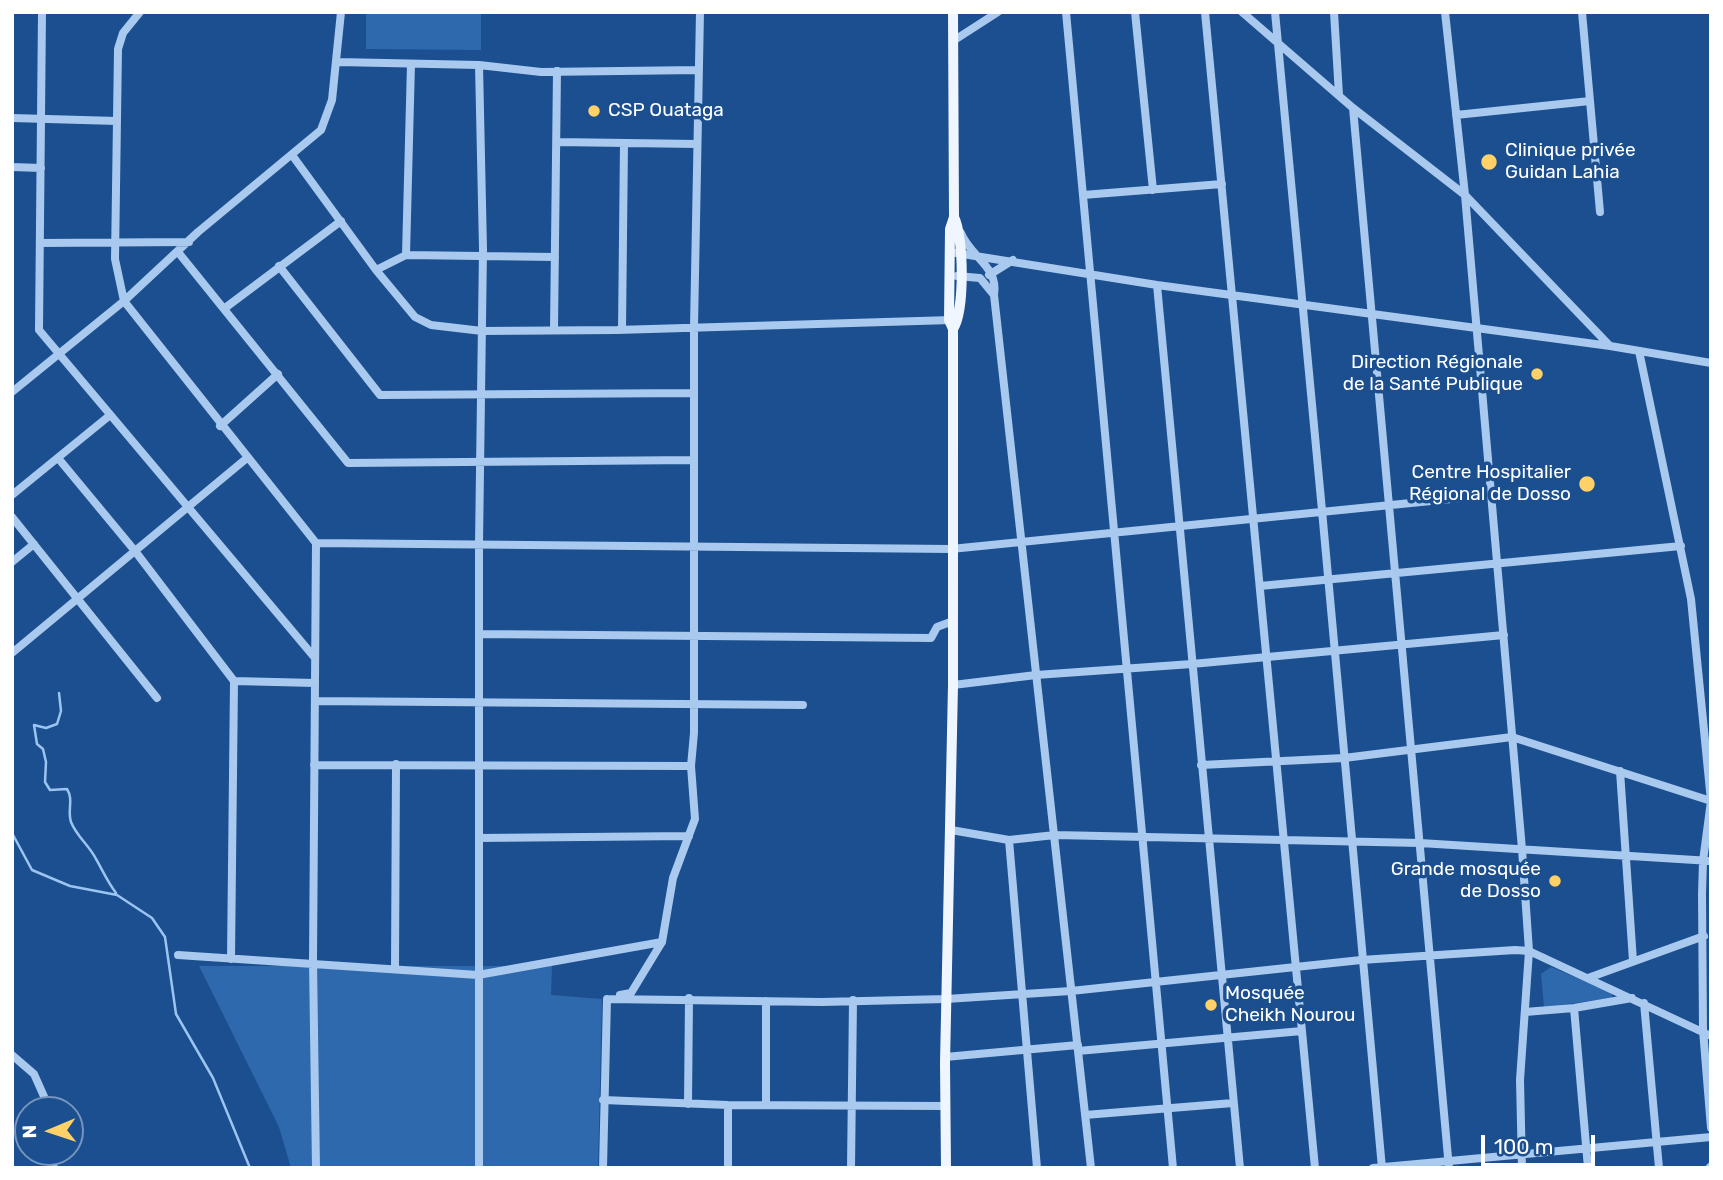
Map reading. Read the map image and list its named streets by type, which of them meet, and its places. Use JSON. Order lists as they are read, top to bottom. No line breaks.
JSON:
{"places":["CSP Ouataga","Clinique privée Guidan Lahia","Direction Régionale de la Santé Publique","Centre Hospitalier Régional de Dosso","Grande mosquée de Dosso","Mosquée Cheikh Nourou"],"scale_bar":"100 m","north":"left"}
